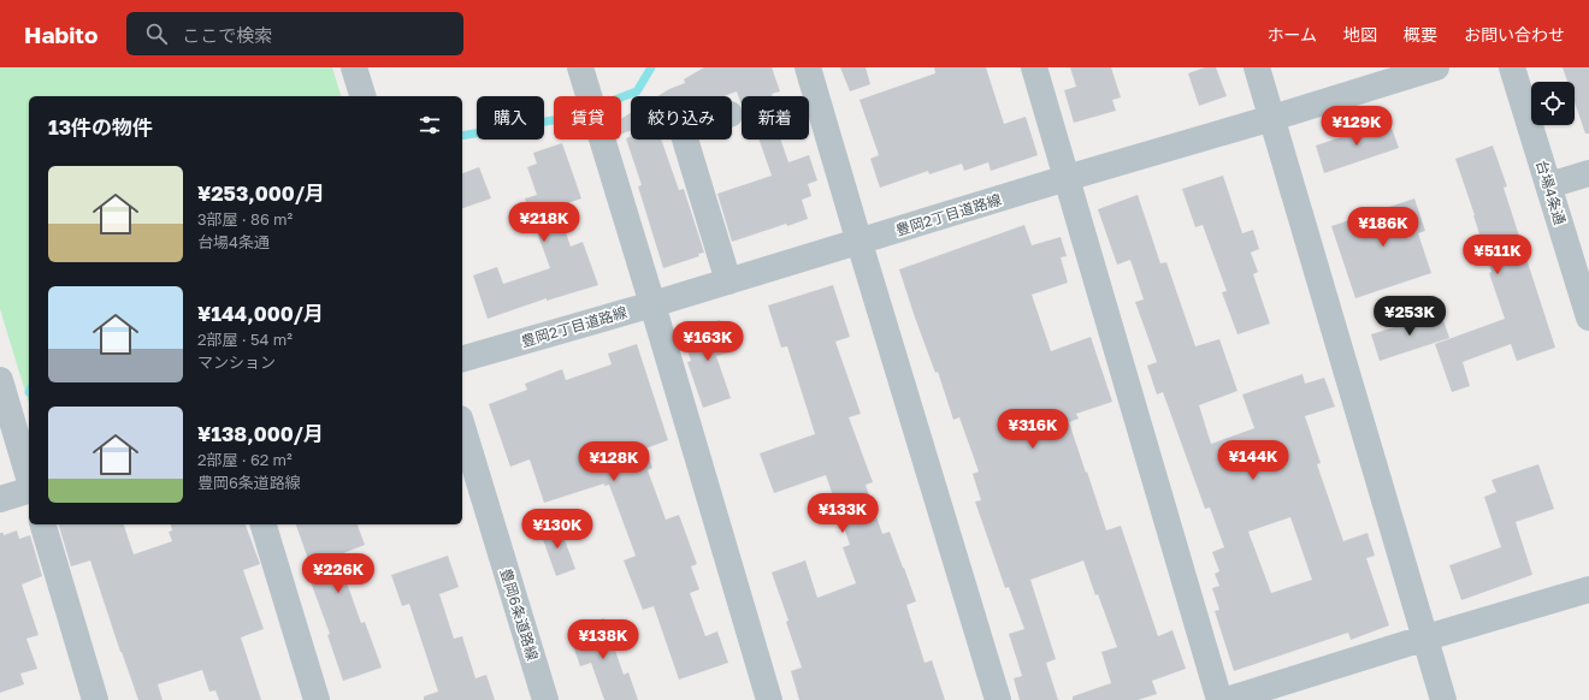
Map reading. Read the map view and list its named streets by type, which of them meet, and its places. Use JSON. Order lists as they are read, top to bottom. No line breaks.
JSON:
{"streets":{"street":["台場4条通","豊岡2丁目道路線","豊岡6条道路線"]},"page":{"header":"Habito","search":"ここで検索","nav":["ホーム","地図","概要","お問い合わせ"],"chip":["購入","賃貸","絞り込み","新着"],"heading":"13件の物件","price":["¥129K","¥218K","¥186K","¥511K","¥253K","¥163K","¥316K","¥144K","¥128K","¥133K","¥130K","¥226K","¥138K"],"list":[{"name":"¥253,000/月","note":"3部屋 · 86 m² · 台場4条通"},{"name":"¥144,000/月","note":"2部屋 · 54 m² · マンション"},{"name":"¥138,000/月","note":"2部屋 · 62 m² · 豊岡6条道路線"}]}}
